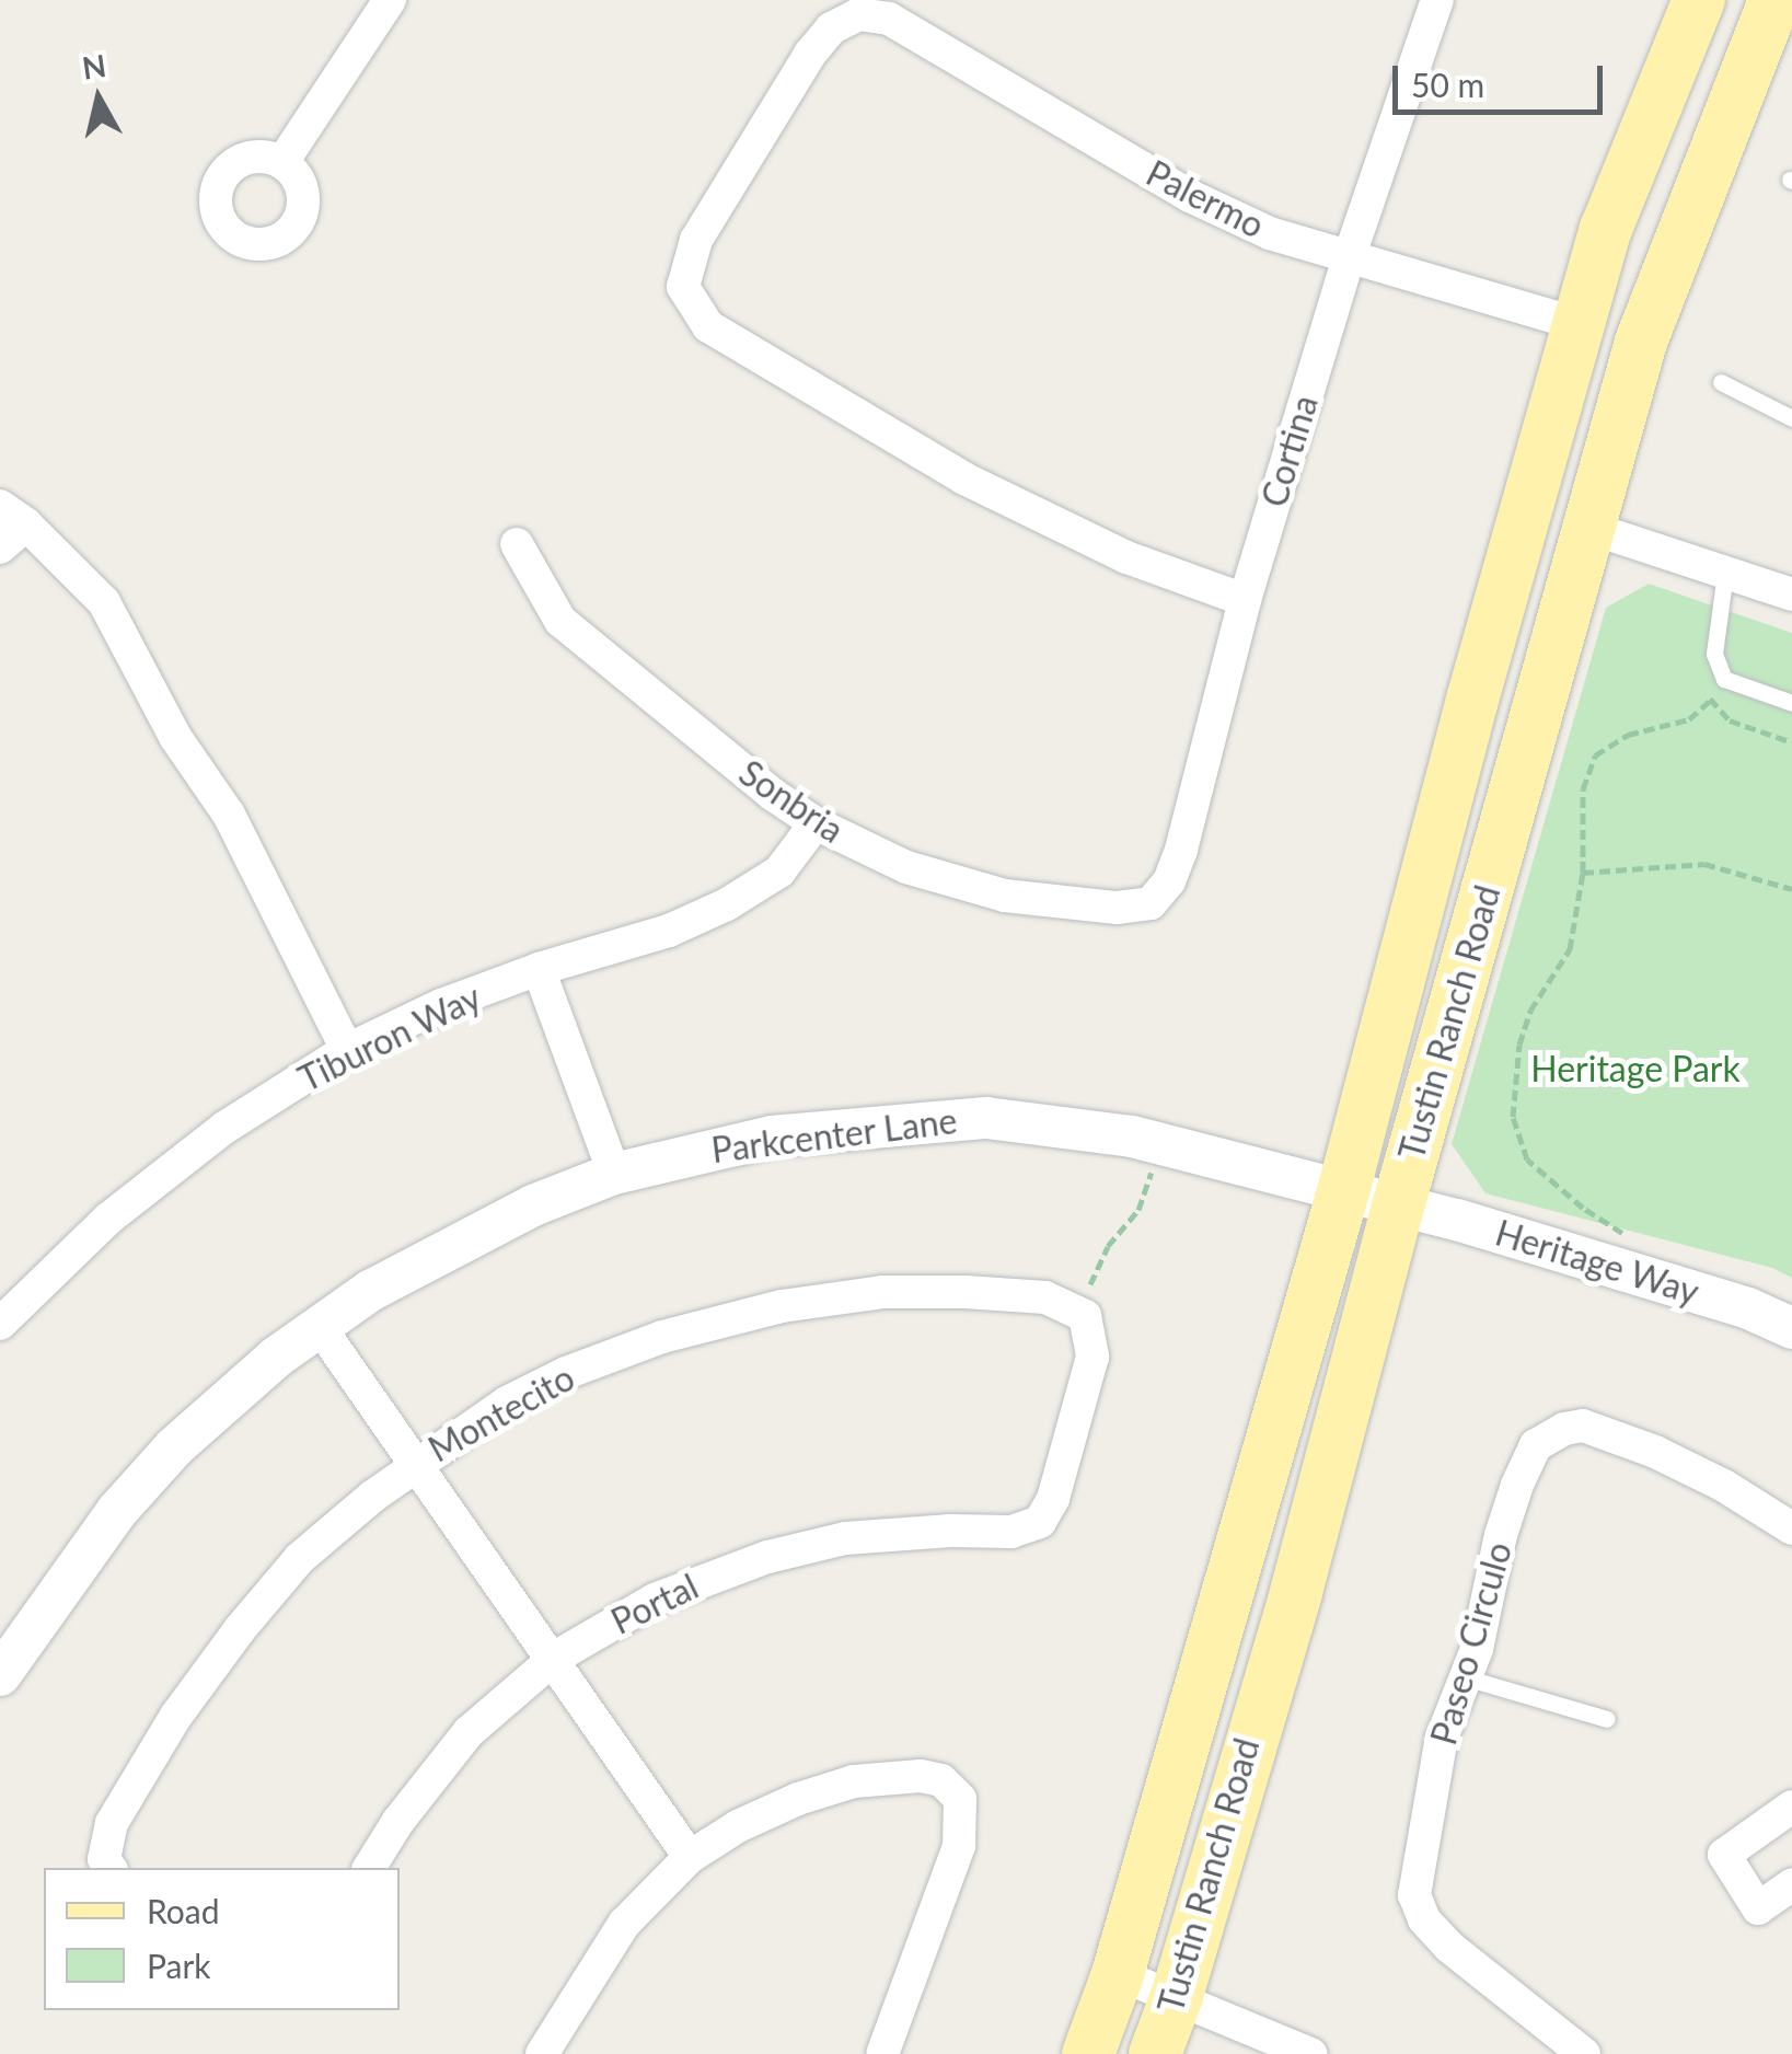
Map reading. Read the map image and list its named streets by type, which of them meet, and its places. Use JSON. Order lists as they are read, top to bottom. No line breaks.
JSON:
{"streets":{"main road":["Tustin Ranch Road"],"street":["Palermo","Cortina","Sonbria","Tiburon Way","Parkcenter Lane","Heritage Way","Montecito","Portal","Paseo Circulo"]},"crossings":[["Palermo","Cortina"],["Palermo","Tustin Ranch Road"],["Cortina","Sonbria"],["Sonbria","Tiburon Way"],["Tustin Ranch Road","Parkcenter Lane"],["Tustin Ranch Road","Heritage Way"],["Parkcenter Lane","Heritage Way"],["Montecito","Portal"]],"parks":["Heritage Park"],"legend":["Road","Park"],"scale_bar":"50 m","north":"top"}
